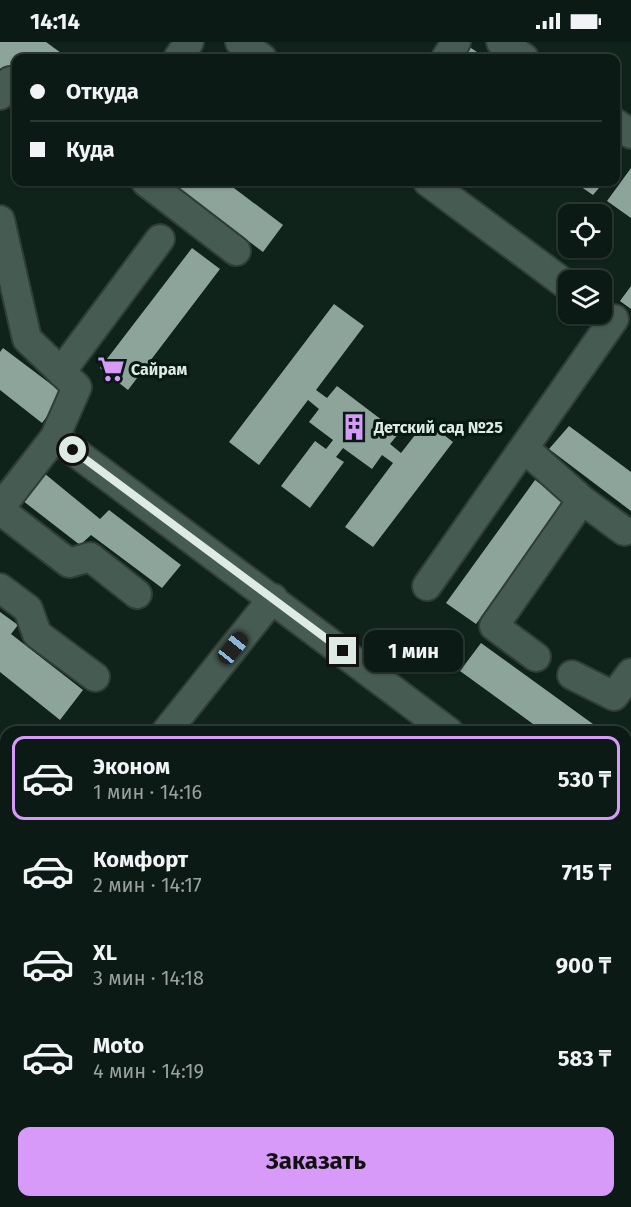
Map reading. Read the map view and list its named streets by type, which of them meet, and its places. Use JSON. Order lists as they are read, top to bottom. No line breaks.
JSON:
{"places":{"supermarket":["Сайрам"],"building":["Детский сад №25"]},"page":{"status":"14:14","banner":["Откуда","Куда"],"bubble":"1 мин","list":[{"name":"Эконом","note":"1 мин · 14:16","value":"530 ₸"},{"name":"Комфорт","note":"2 мин · 14:17","value":"715 ₸"},{"name":"XL","note":"3 мин · 14:18","value":"900 ₸"},{"name":"Moto","note":"4 мин · 14:19","value":"583 ₸"}],"buttons":"Заказать"}}
